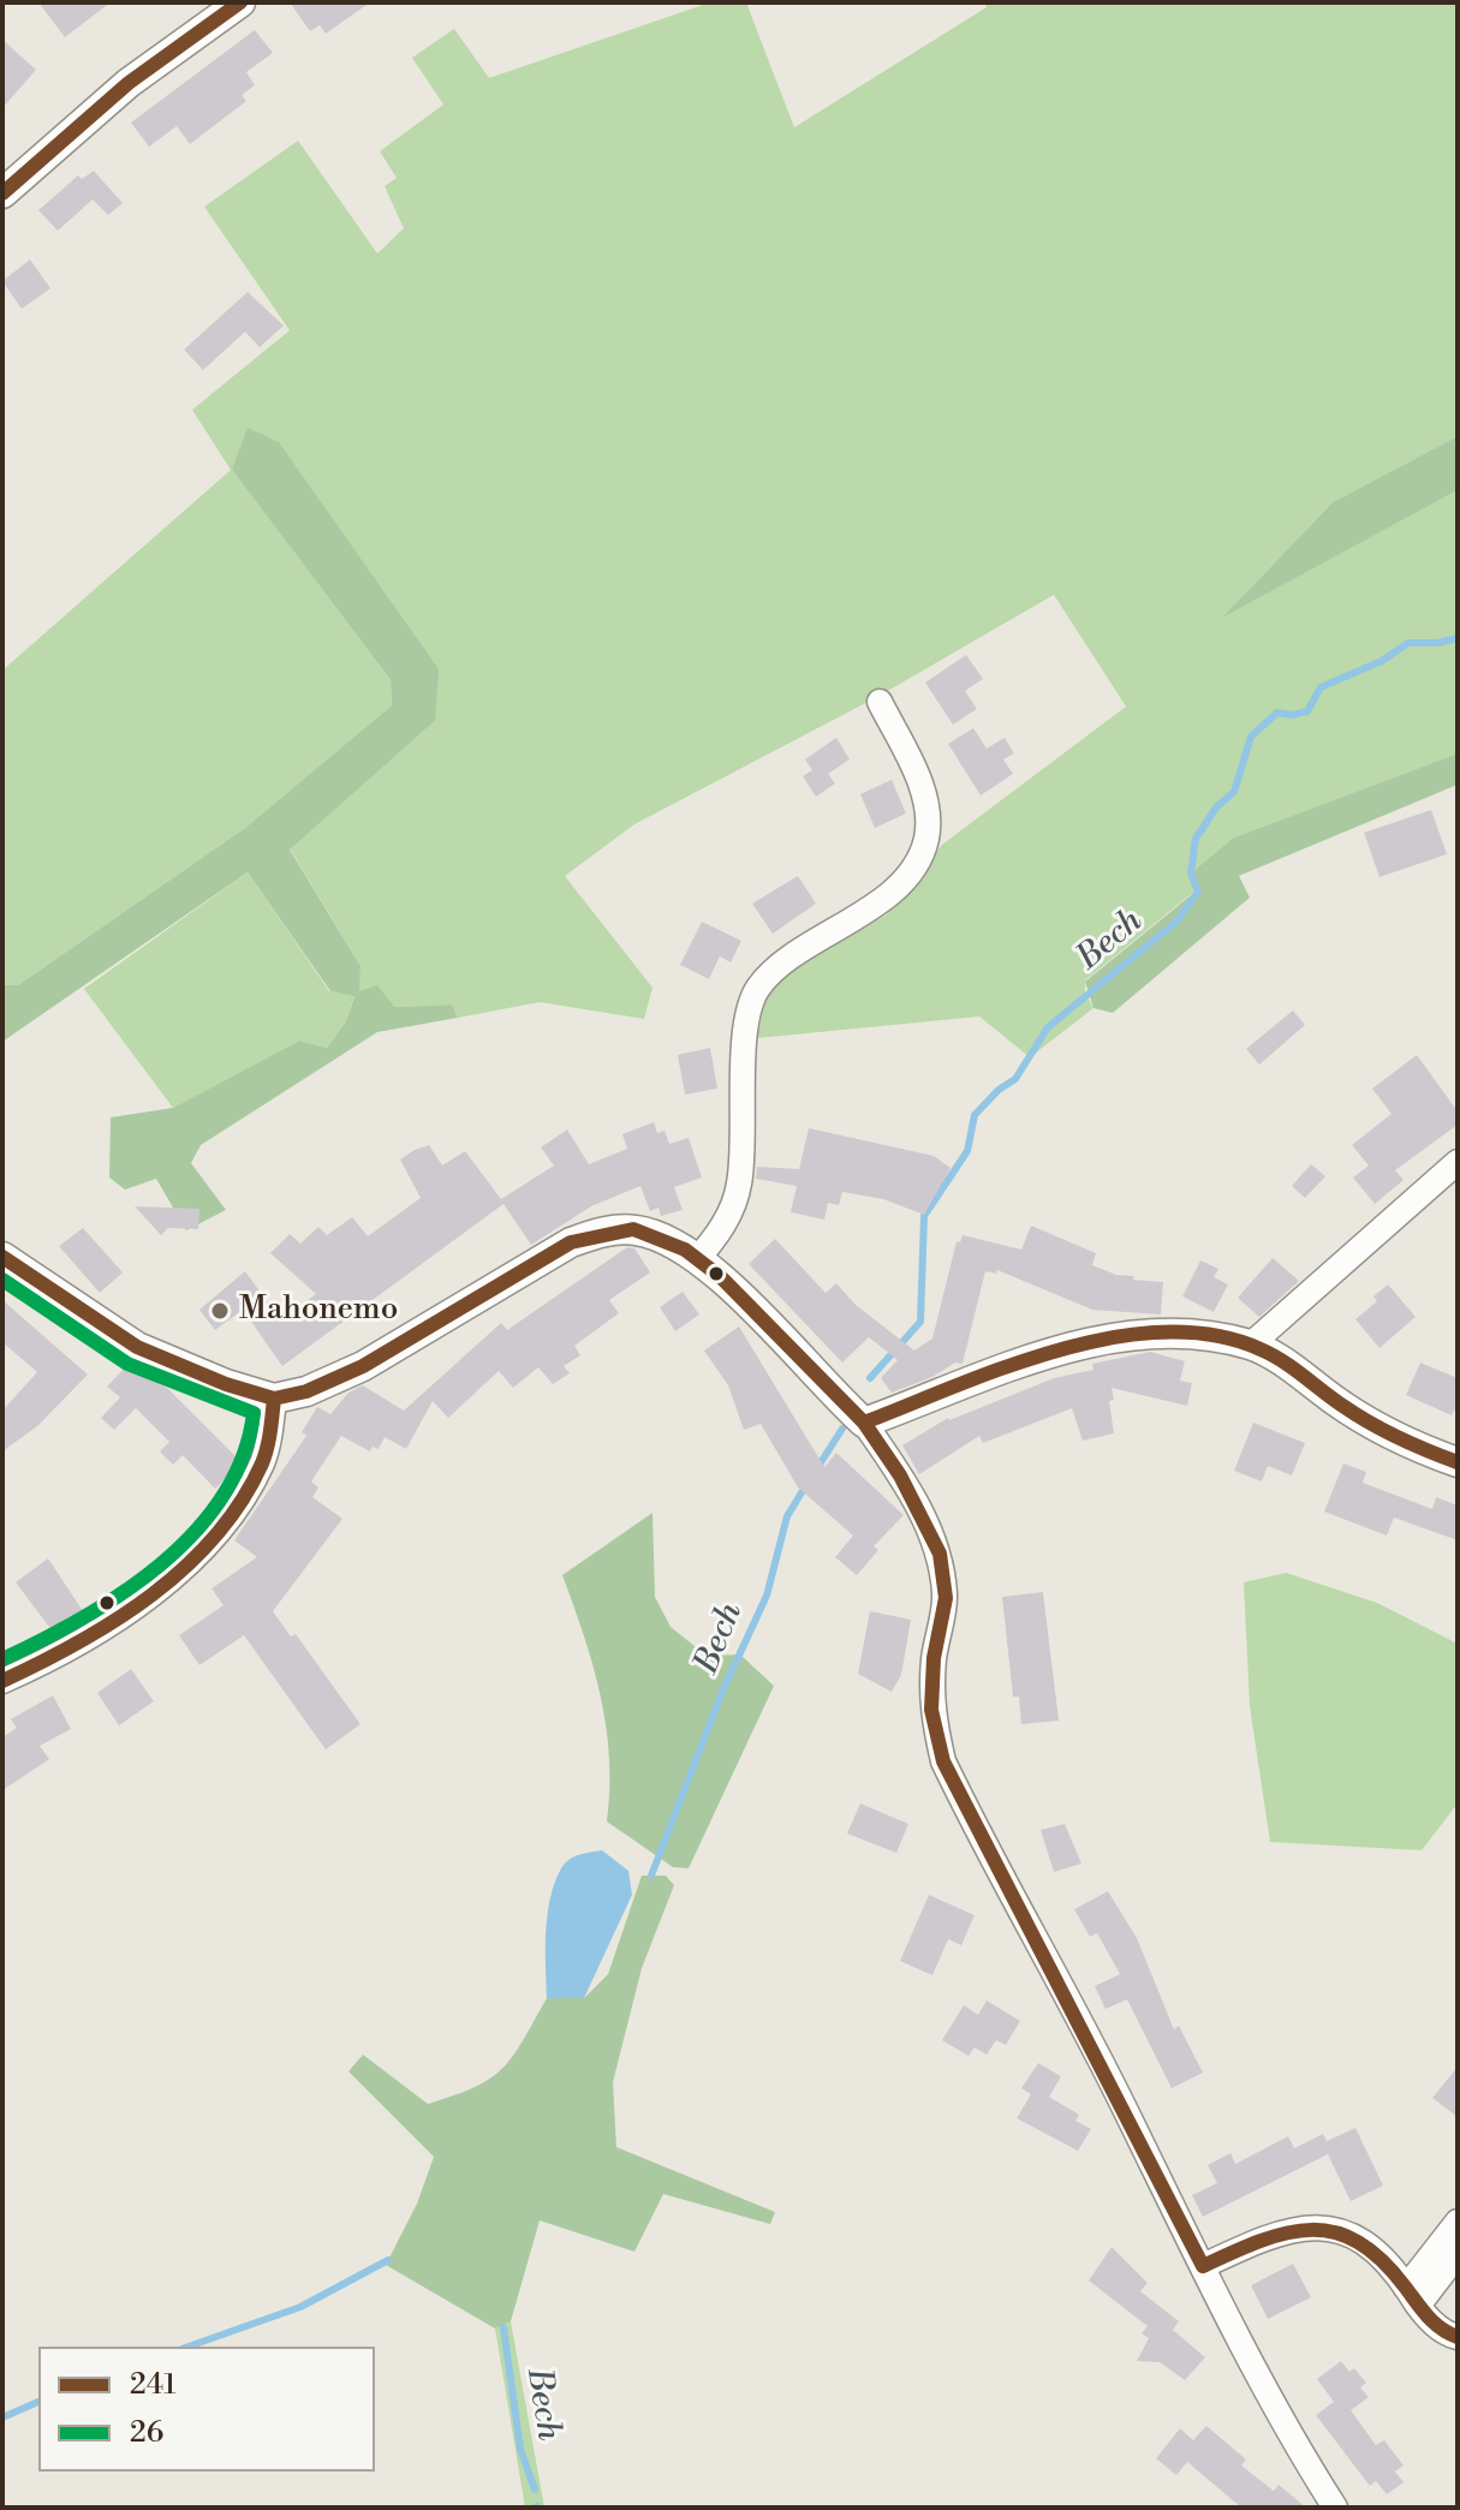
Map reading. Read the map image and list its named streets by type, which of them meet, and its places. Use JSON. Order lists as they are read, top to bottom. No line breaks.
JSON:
{"water":["Bech"],"places":["Mahonemo"],"lines":["transit line 241","transit line 26"],"legend":["241","26"]}
